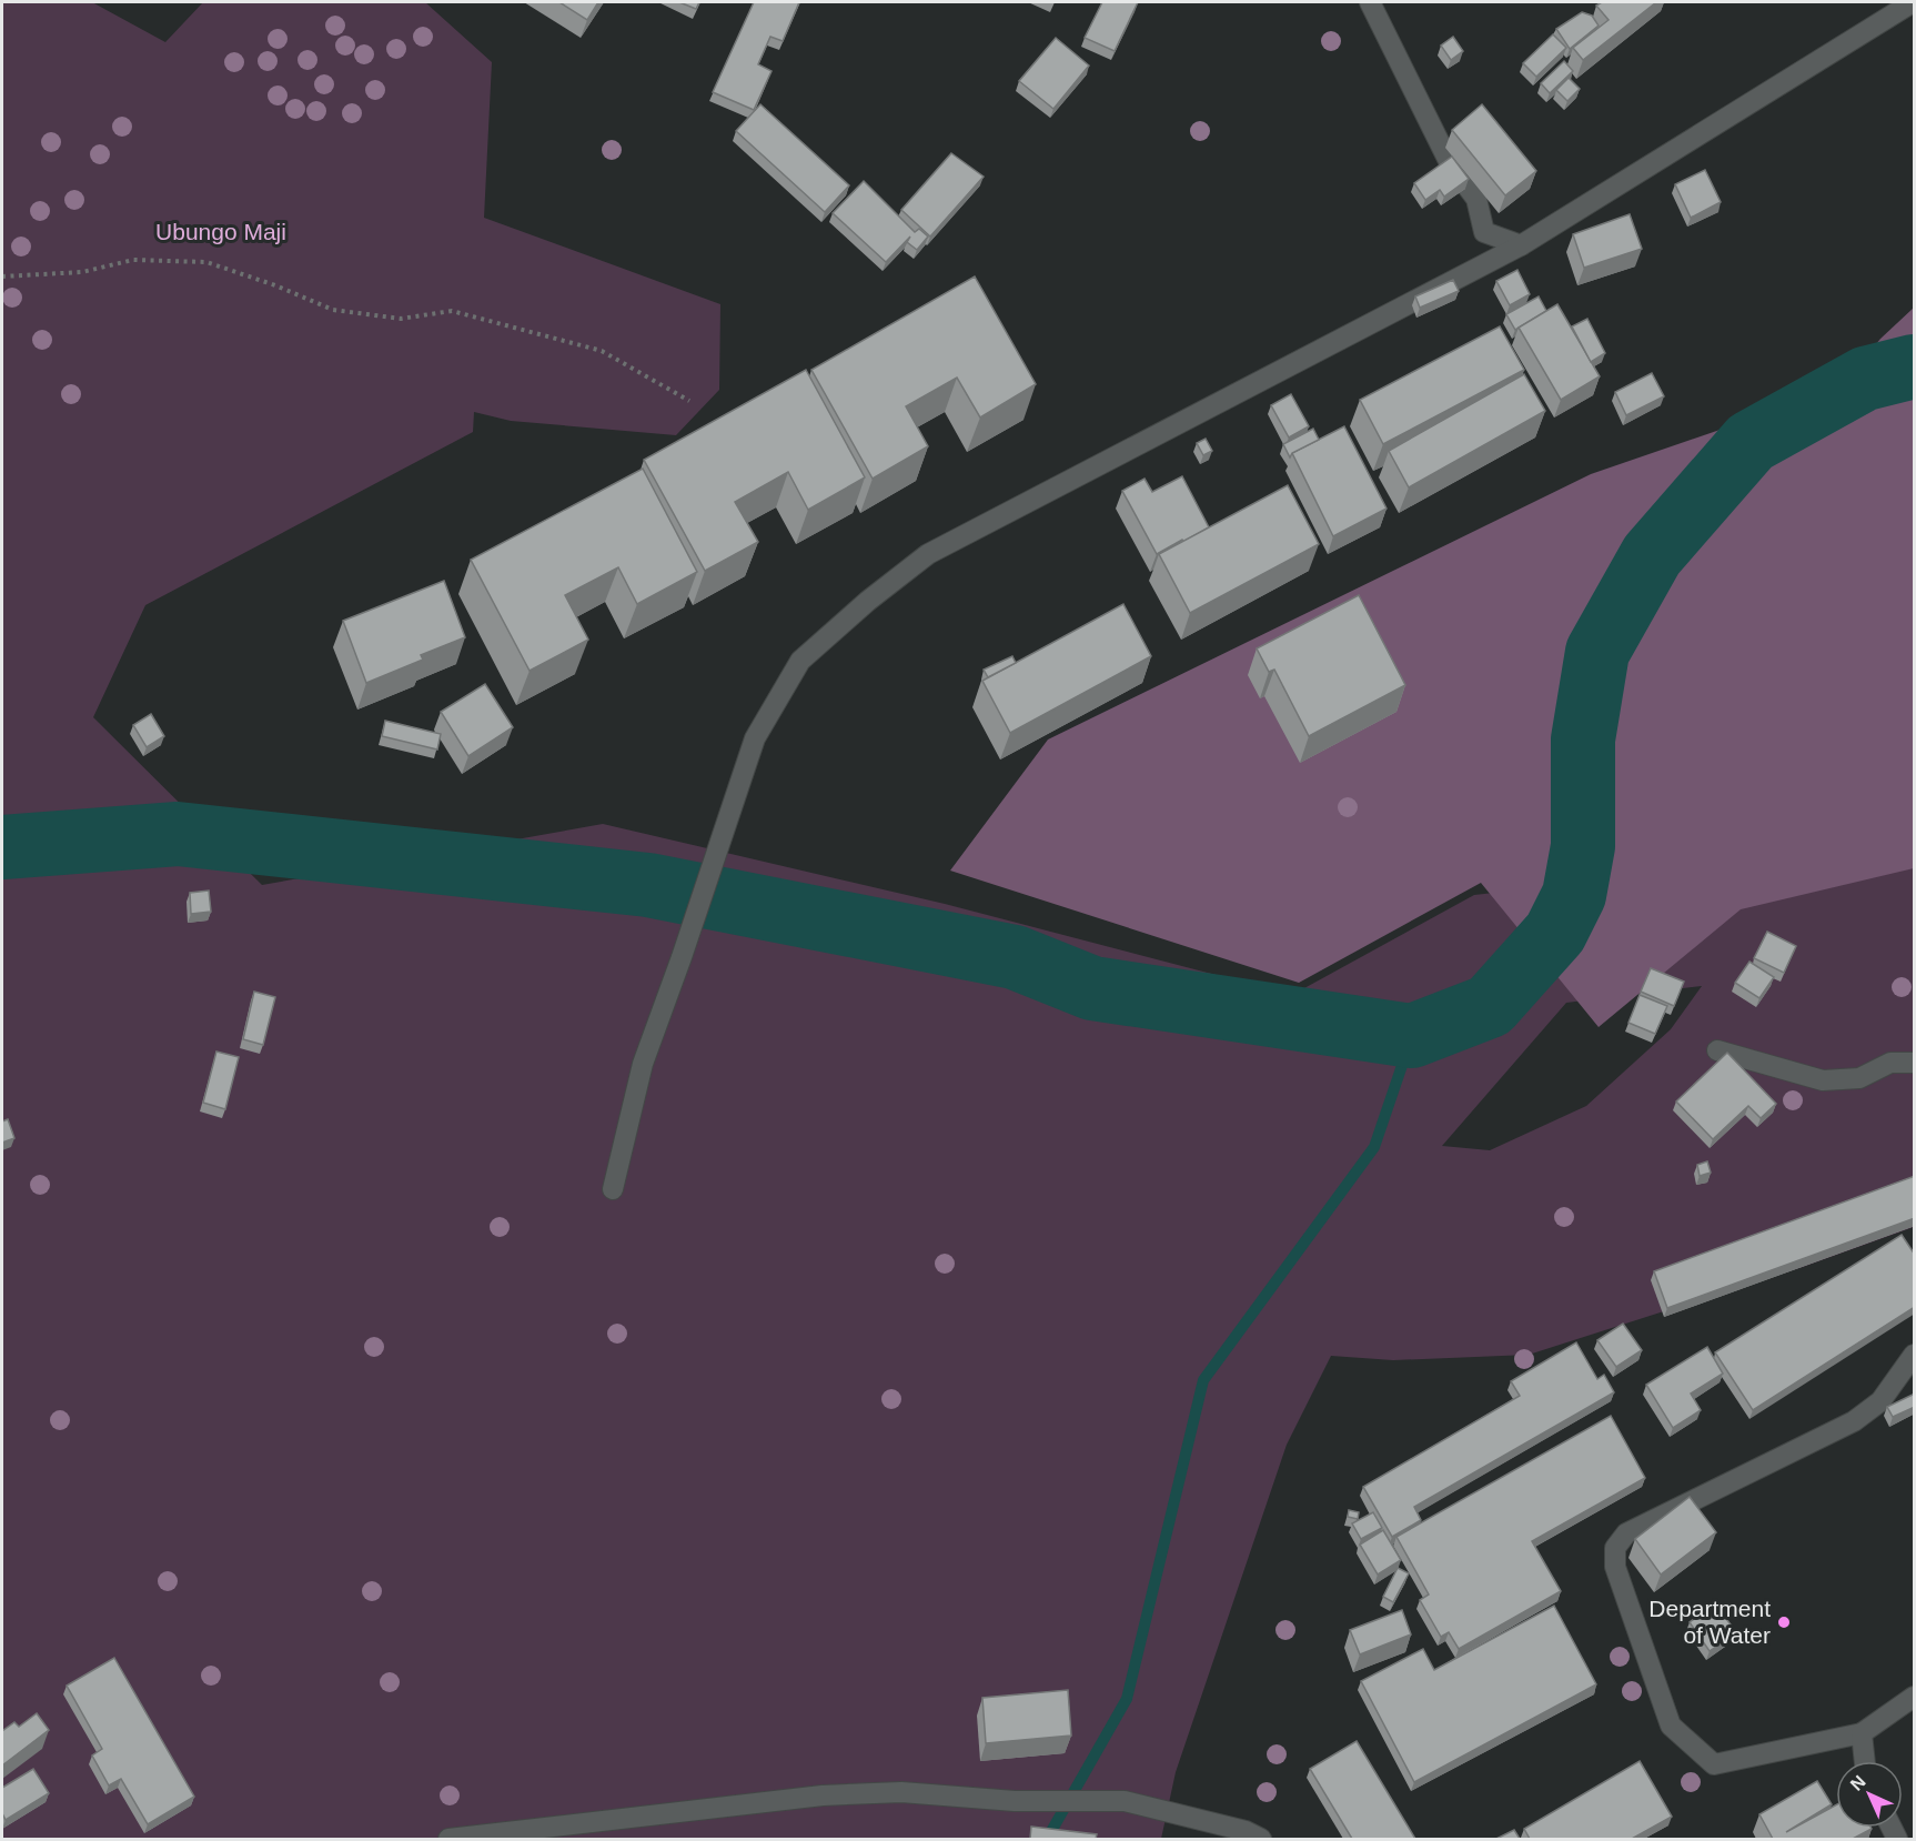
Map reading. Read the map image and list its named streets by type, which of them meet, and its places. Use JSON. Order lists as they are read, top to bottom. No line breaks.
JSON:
{"parks":["Ubungo Maji"],"places":["Department of Water"],"north":"top left"}
